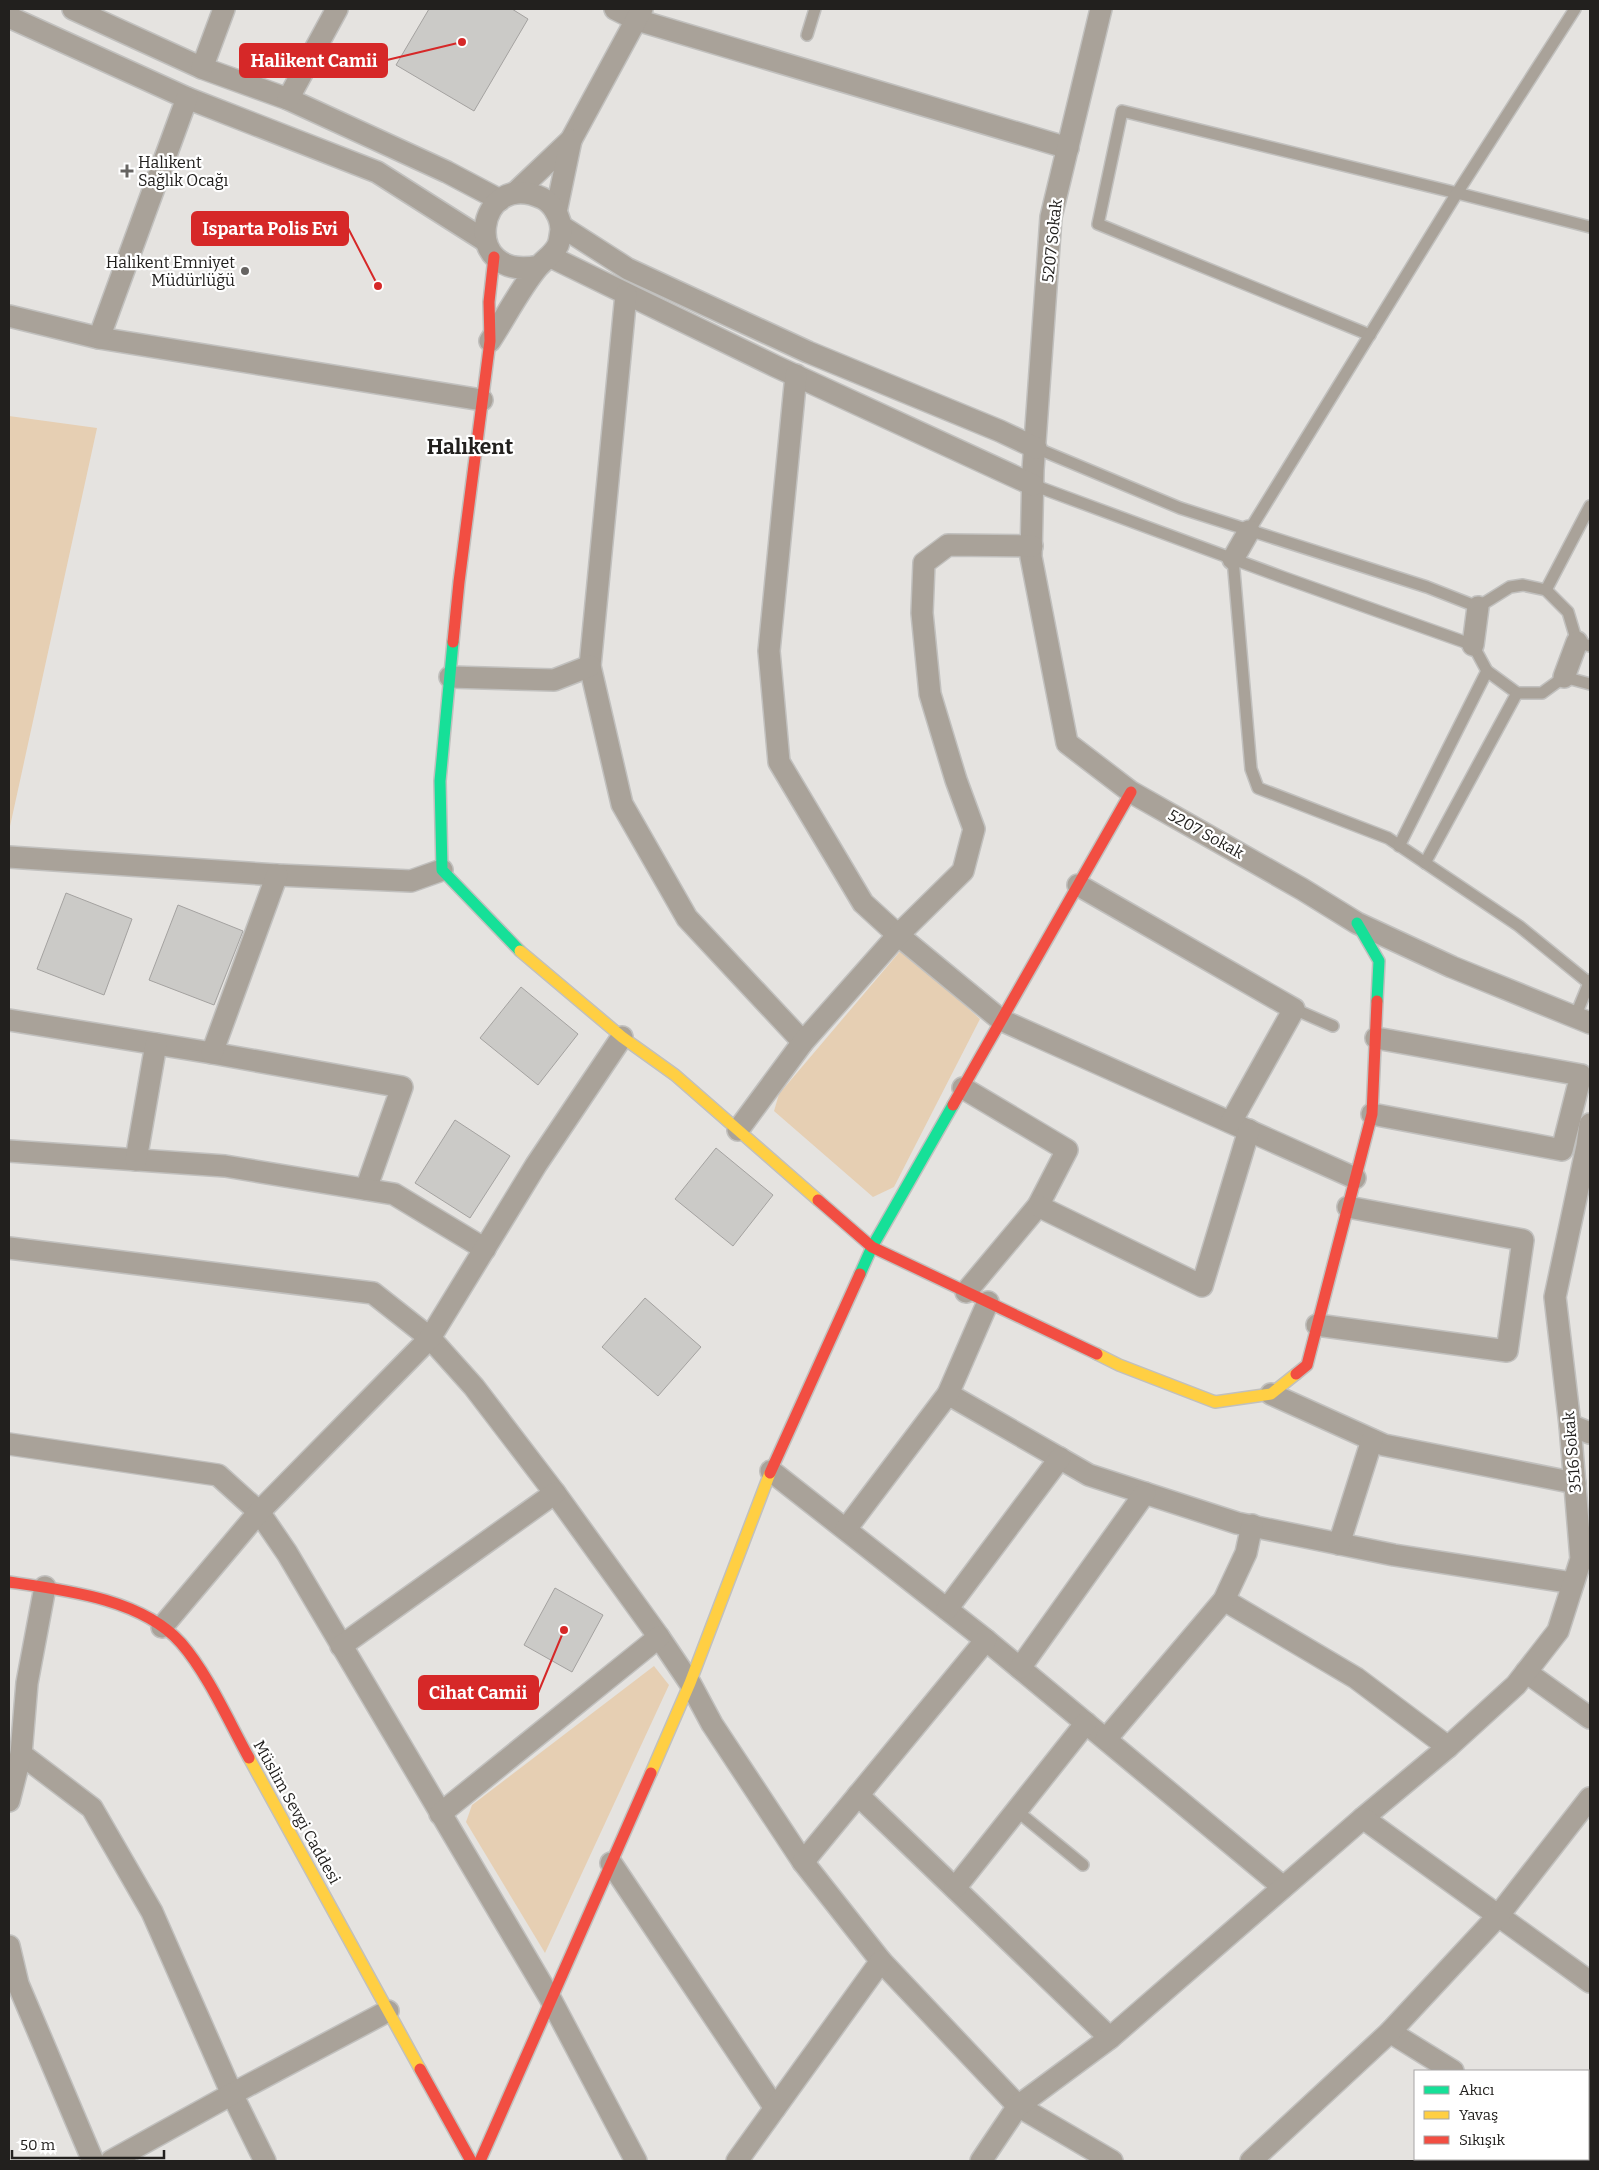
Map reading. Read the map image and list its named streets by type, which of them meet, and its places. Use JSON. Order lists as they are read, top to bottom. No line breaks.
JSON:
{"streets":{"street":["5207 Sokak","3516 Sokak","Müslim Sevgi Caddesi"]},"districts":["Halıkent"],"places":{"other":["Halikent Camii","Halıkent Emniyet Müdürlüğü","Isparta Polis Evi","Cihat Camii"],"health":["Halıkent Sağlık Ocağı"]},"legend":["Akıcı","Yavaş","Sıkışık"],"scale_bar":"50 m"}
